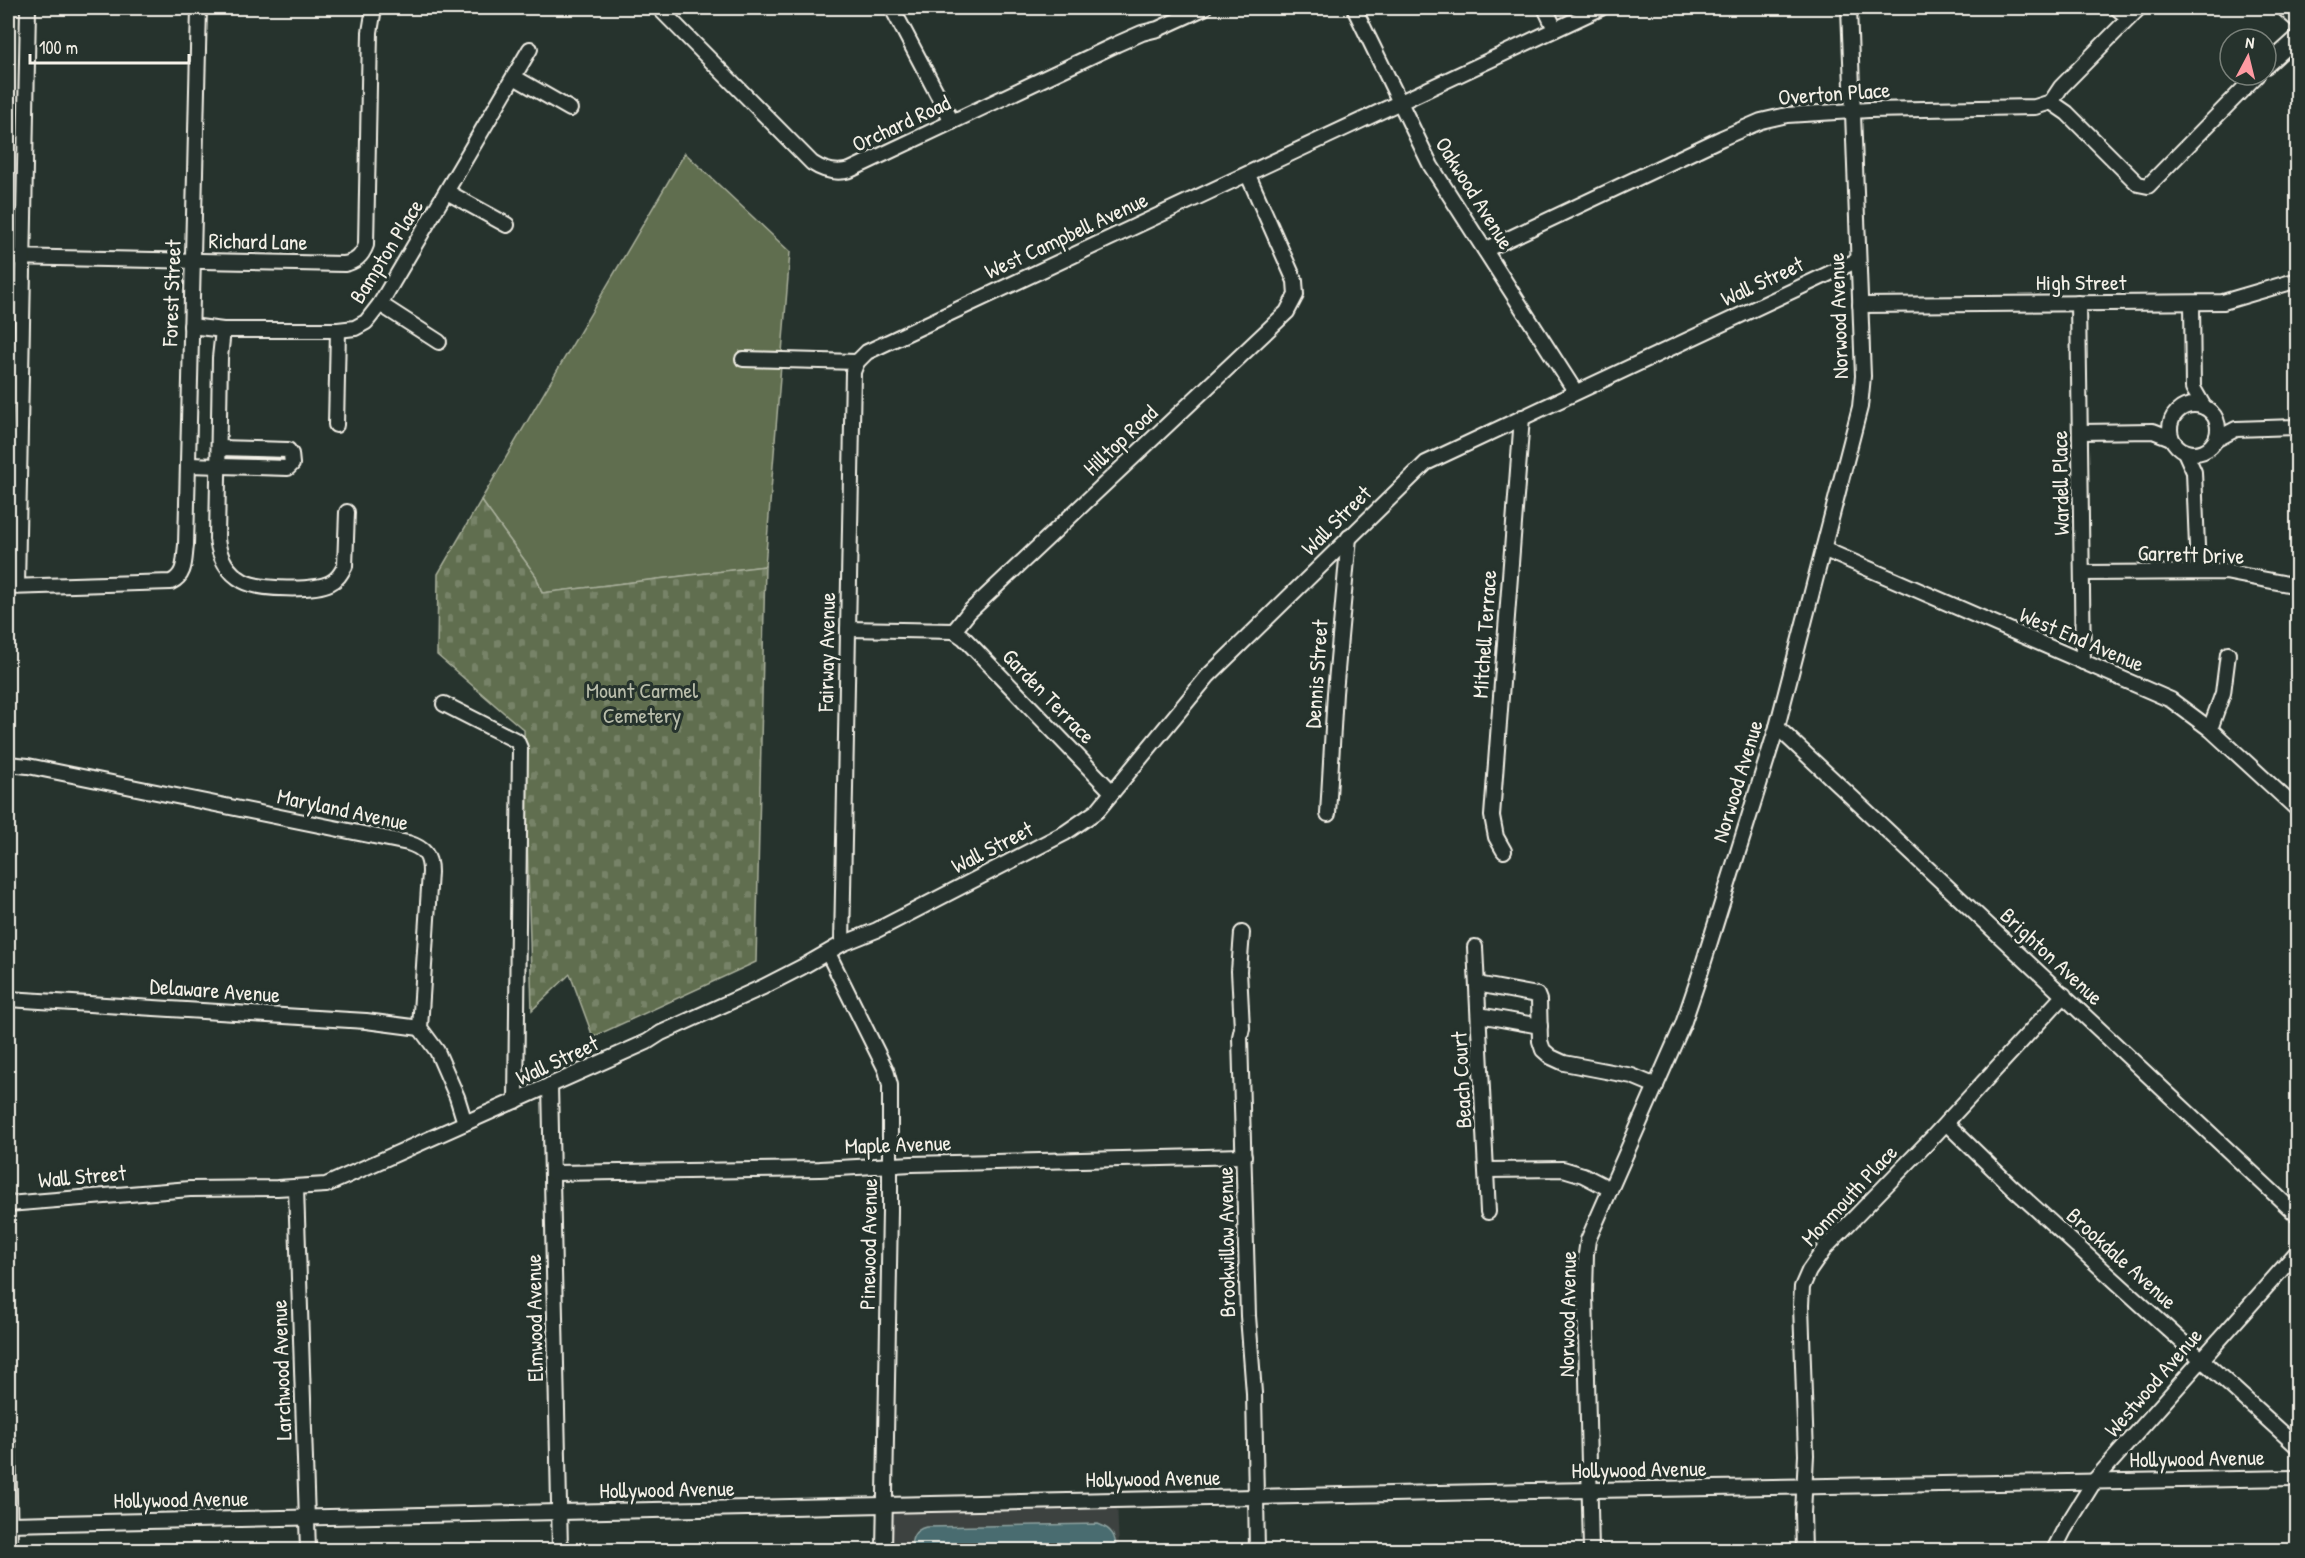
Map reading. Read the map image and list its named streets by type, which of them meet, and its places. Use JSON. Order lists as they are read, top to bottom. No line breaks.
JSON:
{"streets":{"street":["Overton Place","Orchard Road","Oakwood Avenue","West Campbell Avenue","Richard Lane","Bampton Place","Wall Street","High Street","Forest Street","Norwood Avenue","Hilltop Road","Wardell Place","Garrett Drive","Mitchell Terrace","West End Avenue","Fairway Avenue","Dennis Street","Garden Terrace","Maryland Avenue","Brighton Avenue","Delaware Avenue","Beach Court","Maple Avenue","Monmouth Place","Brookwillow Avenue","Pinewood Avenue","Brookdale Avenue","Elmwood Avenue","Larchwood Avenue","Westwood Avenue","Hollywood Avenue"]},"crossings":[["Overton Place","Oakwood Avenue"],["Overton Place","Norwood Avenue"],["Oakwood Avenue","West Campbell Avenue"],["Oakwood Avenue","Wall Street"],["West Campbell Avenue","Hilltop Road"],["West Campbell Avenue","Fairway Avenue"],["Richard Lane","Bampton Place"],["Richard Lane","Forest Street"],["Bampton Place","Forest Street"],["Wall Street","Norwood Avenue"],["Wall Street","Mitchell Terrace"],["Wall Street","Fairway Avenue"],["Wall Street","Dennis Street"],["Wall Street","Garden Terrace"],["Wall Street","Pinewood Avenue"],["Wall Street","Elmwood Avenue"],["Wall Street","Larchwood Avenue"],["High Street","Norwood Avenue"],["High Street","Wardell Place"],["Norwood Avenue","West End Avenue"],["Norwood Avenue","Brighton Avenue"],["Norwood Avenue","Hollywood Avenue"],["Hilltop Road","Garden Terrace"],["Wardell Place","Garrett Drive"],["Wardell Place","West End Avenue"],["Maryland Avenue","Delaware Avenue"],["Brighton Avenue","Monmouth Place"],["Maple Avenue","Brookwillow Avenue"],["Maple Avenue","Pinewood Avenue"],["Maple Avenue","Elmwood Avenue"],["Monmouth Place","Brookdale Avenue"],["Monmouth Place","Hollywood Avenue"],["Brookwillow Avenue","Hollywood Avenue"],["Pinewood Avenue","Hollywood Avenue"],["Brookdale Avenue","Westwood Avenue"],["Elmwood Avenue","Hollywood Avenue"],["Larchwood Avenue","Hollywood Avenue"],["Westwood Avenue","Hollywood Avenue"]],"parks":["Mount Carmel Cemetery"],"scale_bar":"100 m","north":"top"}
